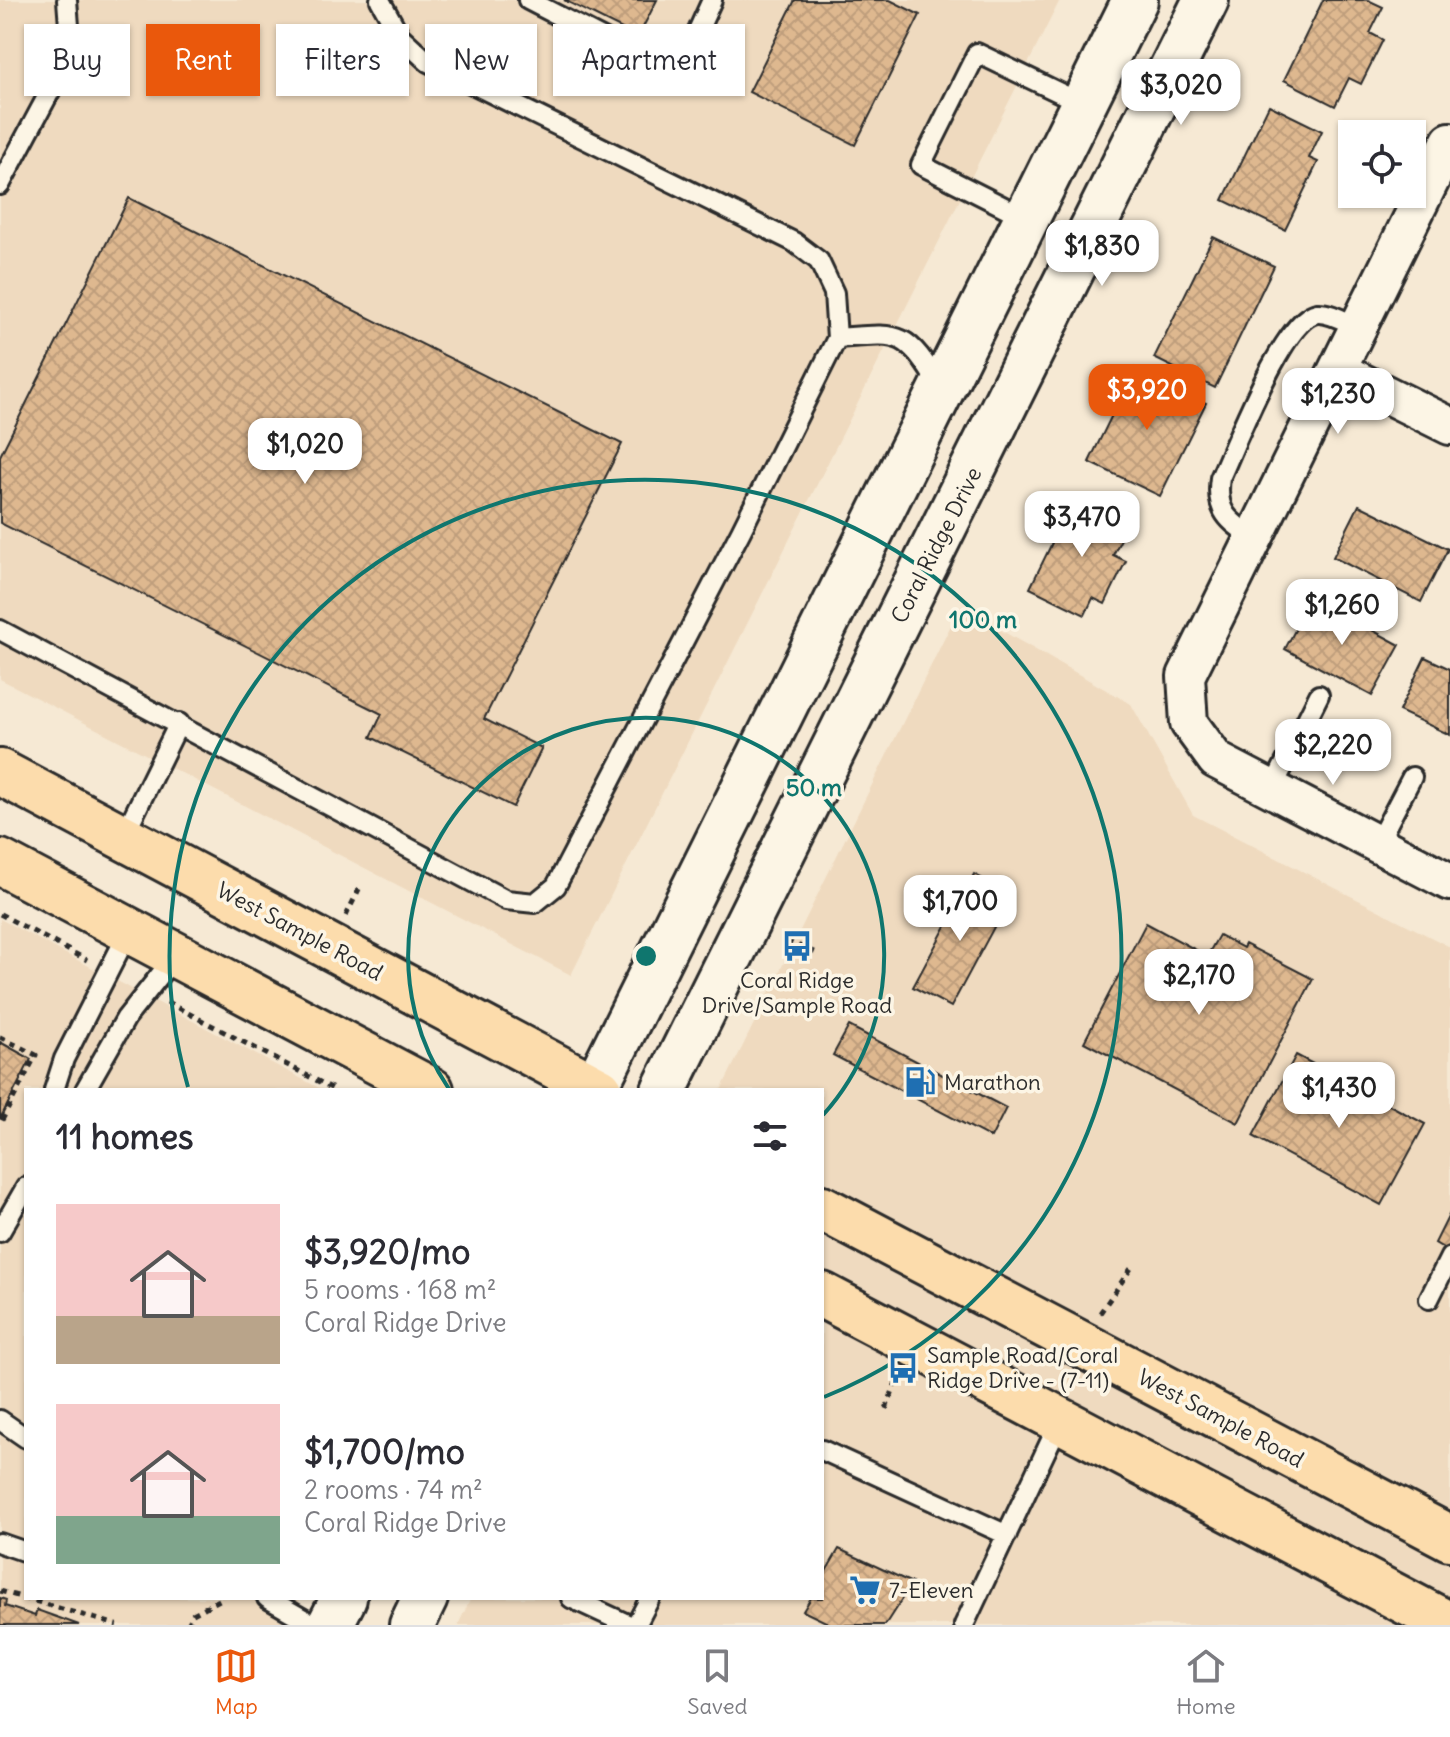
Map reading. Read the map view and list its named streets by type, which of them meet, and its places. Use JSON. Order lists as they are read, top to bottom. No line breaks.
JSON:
{"streets":{"main road":["Coral Ridge Drive","West Sample Road"]},"places":{"bus stop":["Coral Ridge Drive/Sample Road","Sample Road/Coral Ridge Drive - (7-11)"],"fuel station":["Marathon"],"supermarket":["7-Eleven"]},"page":{"chip":["Buy","Rent","Filters","New","Apartment"],"price":["$3,020","$1,830","$3,920","$1,230","$1,020","$3,470","$1,260","$2,220","$1,700","$2,170","$1,430"],"heading":"11 homes","list":[{"name":"$3,920/mo","note":"5 rooms · 168 m² · Coral Ridge Drive"},{"name":"$1,700/mo","note":"2 rooms · 74 m² · Coral Ridge Drive"}],"tabs":["Map","Saved","Home"]},"rings":["100 m","50 m"]}
